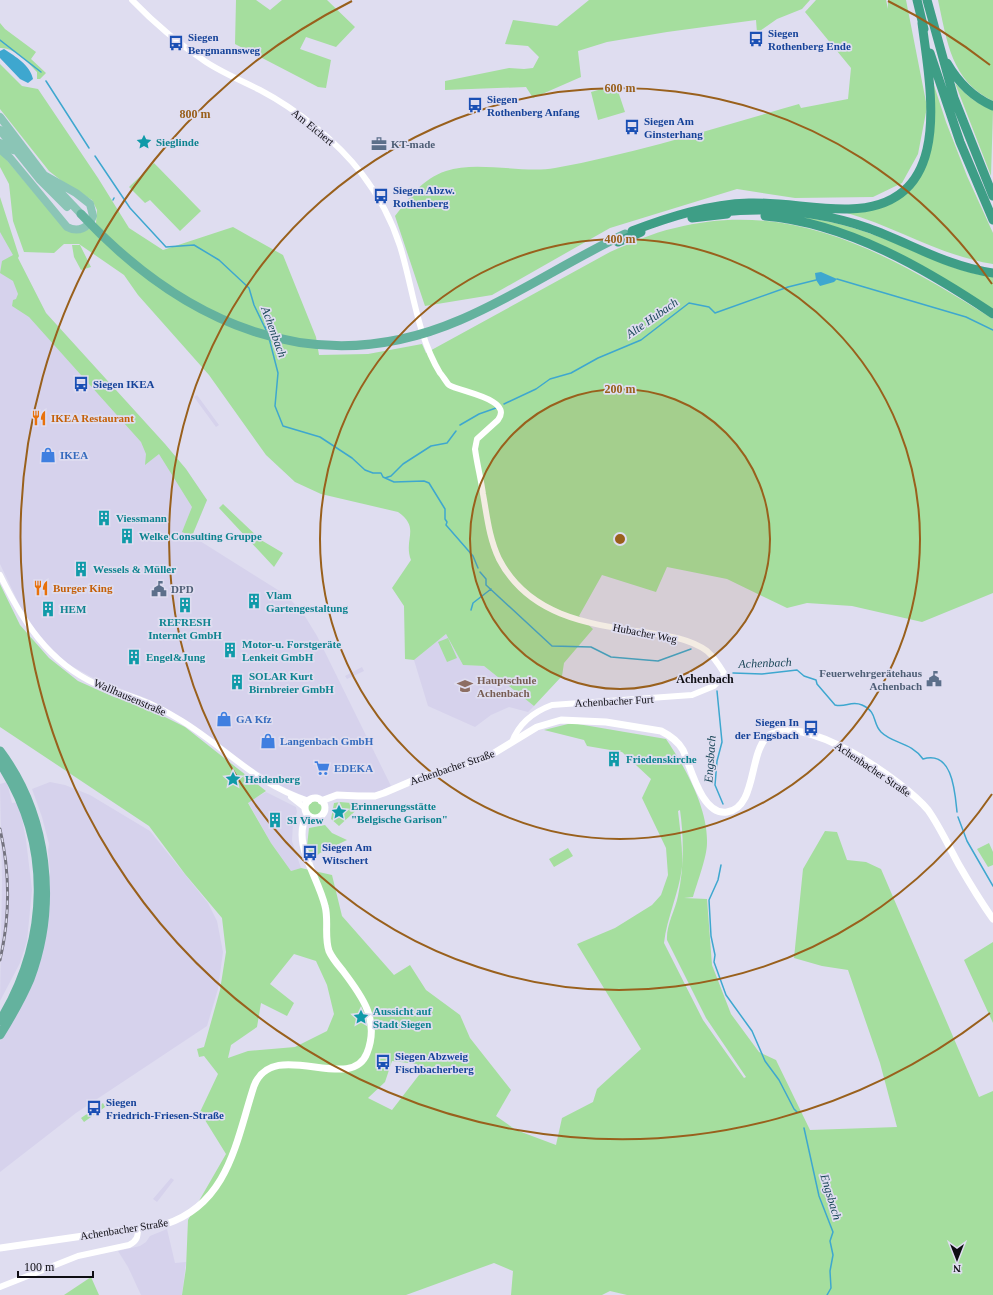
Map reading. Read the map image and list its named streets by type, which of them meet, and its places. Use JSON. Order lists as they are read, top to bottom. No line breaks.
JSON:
{"streets":{"main road":["Achenbacher Straße"],"street":["Am Eichert","Hubacher Weg","Wallhausenstraße","Achenbacher Furt"]},"crossings":[["Am Eichert","Hubacher Weg"],["Hubacher Weg","Achenbacher Furt"],["Wallhausenstraße","Achenbacher Straße"],["Achenbacher Furt","Achenbacher Straße"]],"districts":["Achenbach"],"water":["Alte Hubach","Achenbach","Engsbach"],"places":{"bus stop":["Siegen Rothenberg Ende","Siegen Bergmannsweg","Siegen Rothenberg Anfang","Siegen Am Ginsterhang","Siegen Abzw. Rothenberg","Siegen IKEA","Siegen In der Engsbach","Siegen Am Witschert","Siegen Abzweig Fischbacherberg","Siegen Friedrich-Friesen-Straße"],"place":["Sieglinde","Heidenberg","Erinnerungsstätte \"Belgische Garison\"","Aussicht auf Stadt Siegen"],"office":["KT-made"],"restaurant":["IKEA Restaurant","Burger King"],"shop":["IKEA","GA Kfz","Langenbach GmbH"],"building":["Viessmann","Welke Consulting Gruppe","Wessels & Müller","Vlam Gartengestaltung","REFRESH Internet GmbH","HEM","Motor-u. Forstgeräte Lenkeit GmbH","Engel&Jung","SOLAR Kurt Birnbreier GmbH","Friedenskirche","SI View"],"public building":["DPD","Feuerwehrgerätehaus Achenbach"],"school or university":["Hauptschule Achenbach"],"supermarket":["EDEKA"]},"scale_bar":"100 m","north":"bottom","rings":["600 m","800 m","400 m","200 m"]}
